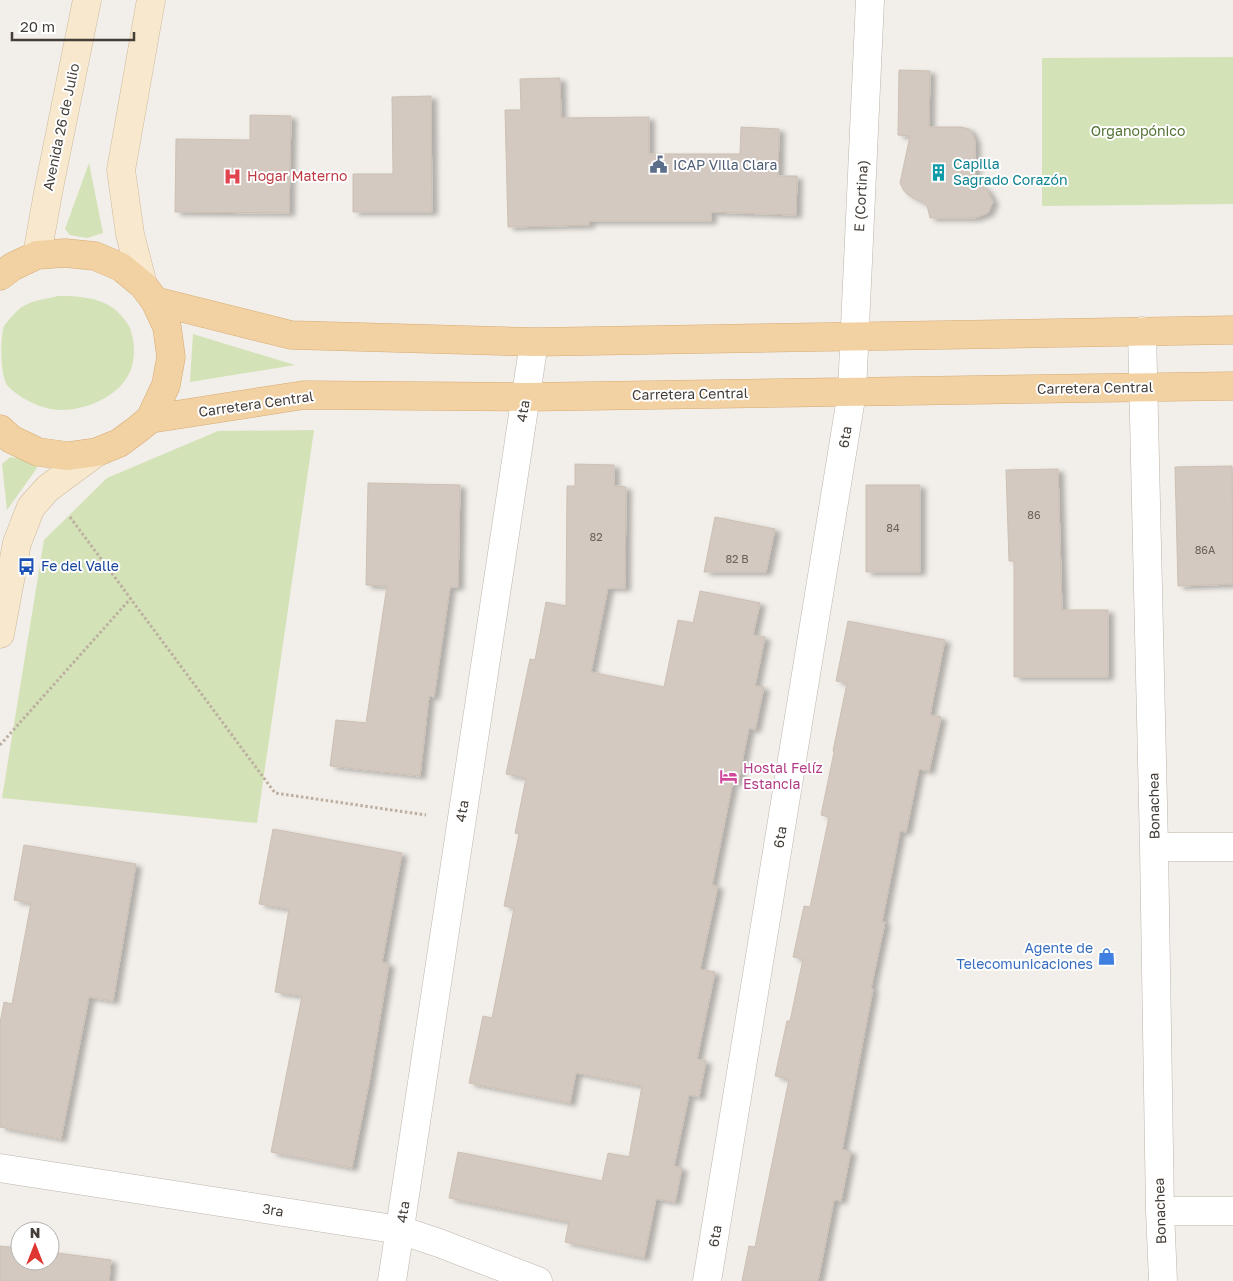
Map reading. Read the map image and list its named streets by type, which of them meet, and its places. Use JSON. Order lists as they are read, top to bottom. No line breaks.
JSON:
{"streets":{"main road":["Avenida 26 de Julio","Carretera Central"],"street":["E (Cortina)","4ta","6ta","Bonachea","3ra"]},"crossings":[["E (Cortina)","Carretera Central"],["E (Cortina)","6ta"],["Carretera Central","4ta"],["Carretera Central","6ta"],["Carretera Central","Bonachea"],["4ta","3ra"]],"parks":["Organopónico"],"places":{"public building":["ICAP Villa Clara"],"building":["Capilla Sagrado Corazón"],"hospital":["Hogar Materno"],"bus stop":["Fe del Valle"],"hotel":["Hostal Felíz Estancia"],"shop":["Agente de Telecomunicaciones"]},"house_numbers":["86","84","82","86A","82 B"],"scale_bar":"20 m","north":"top"}
